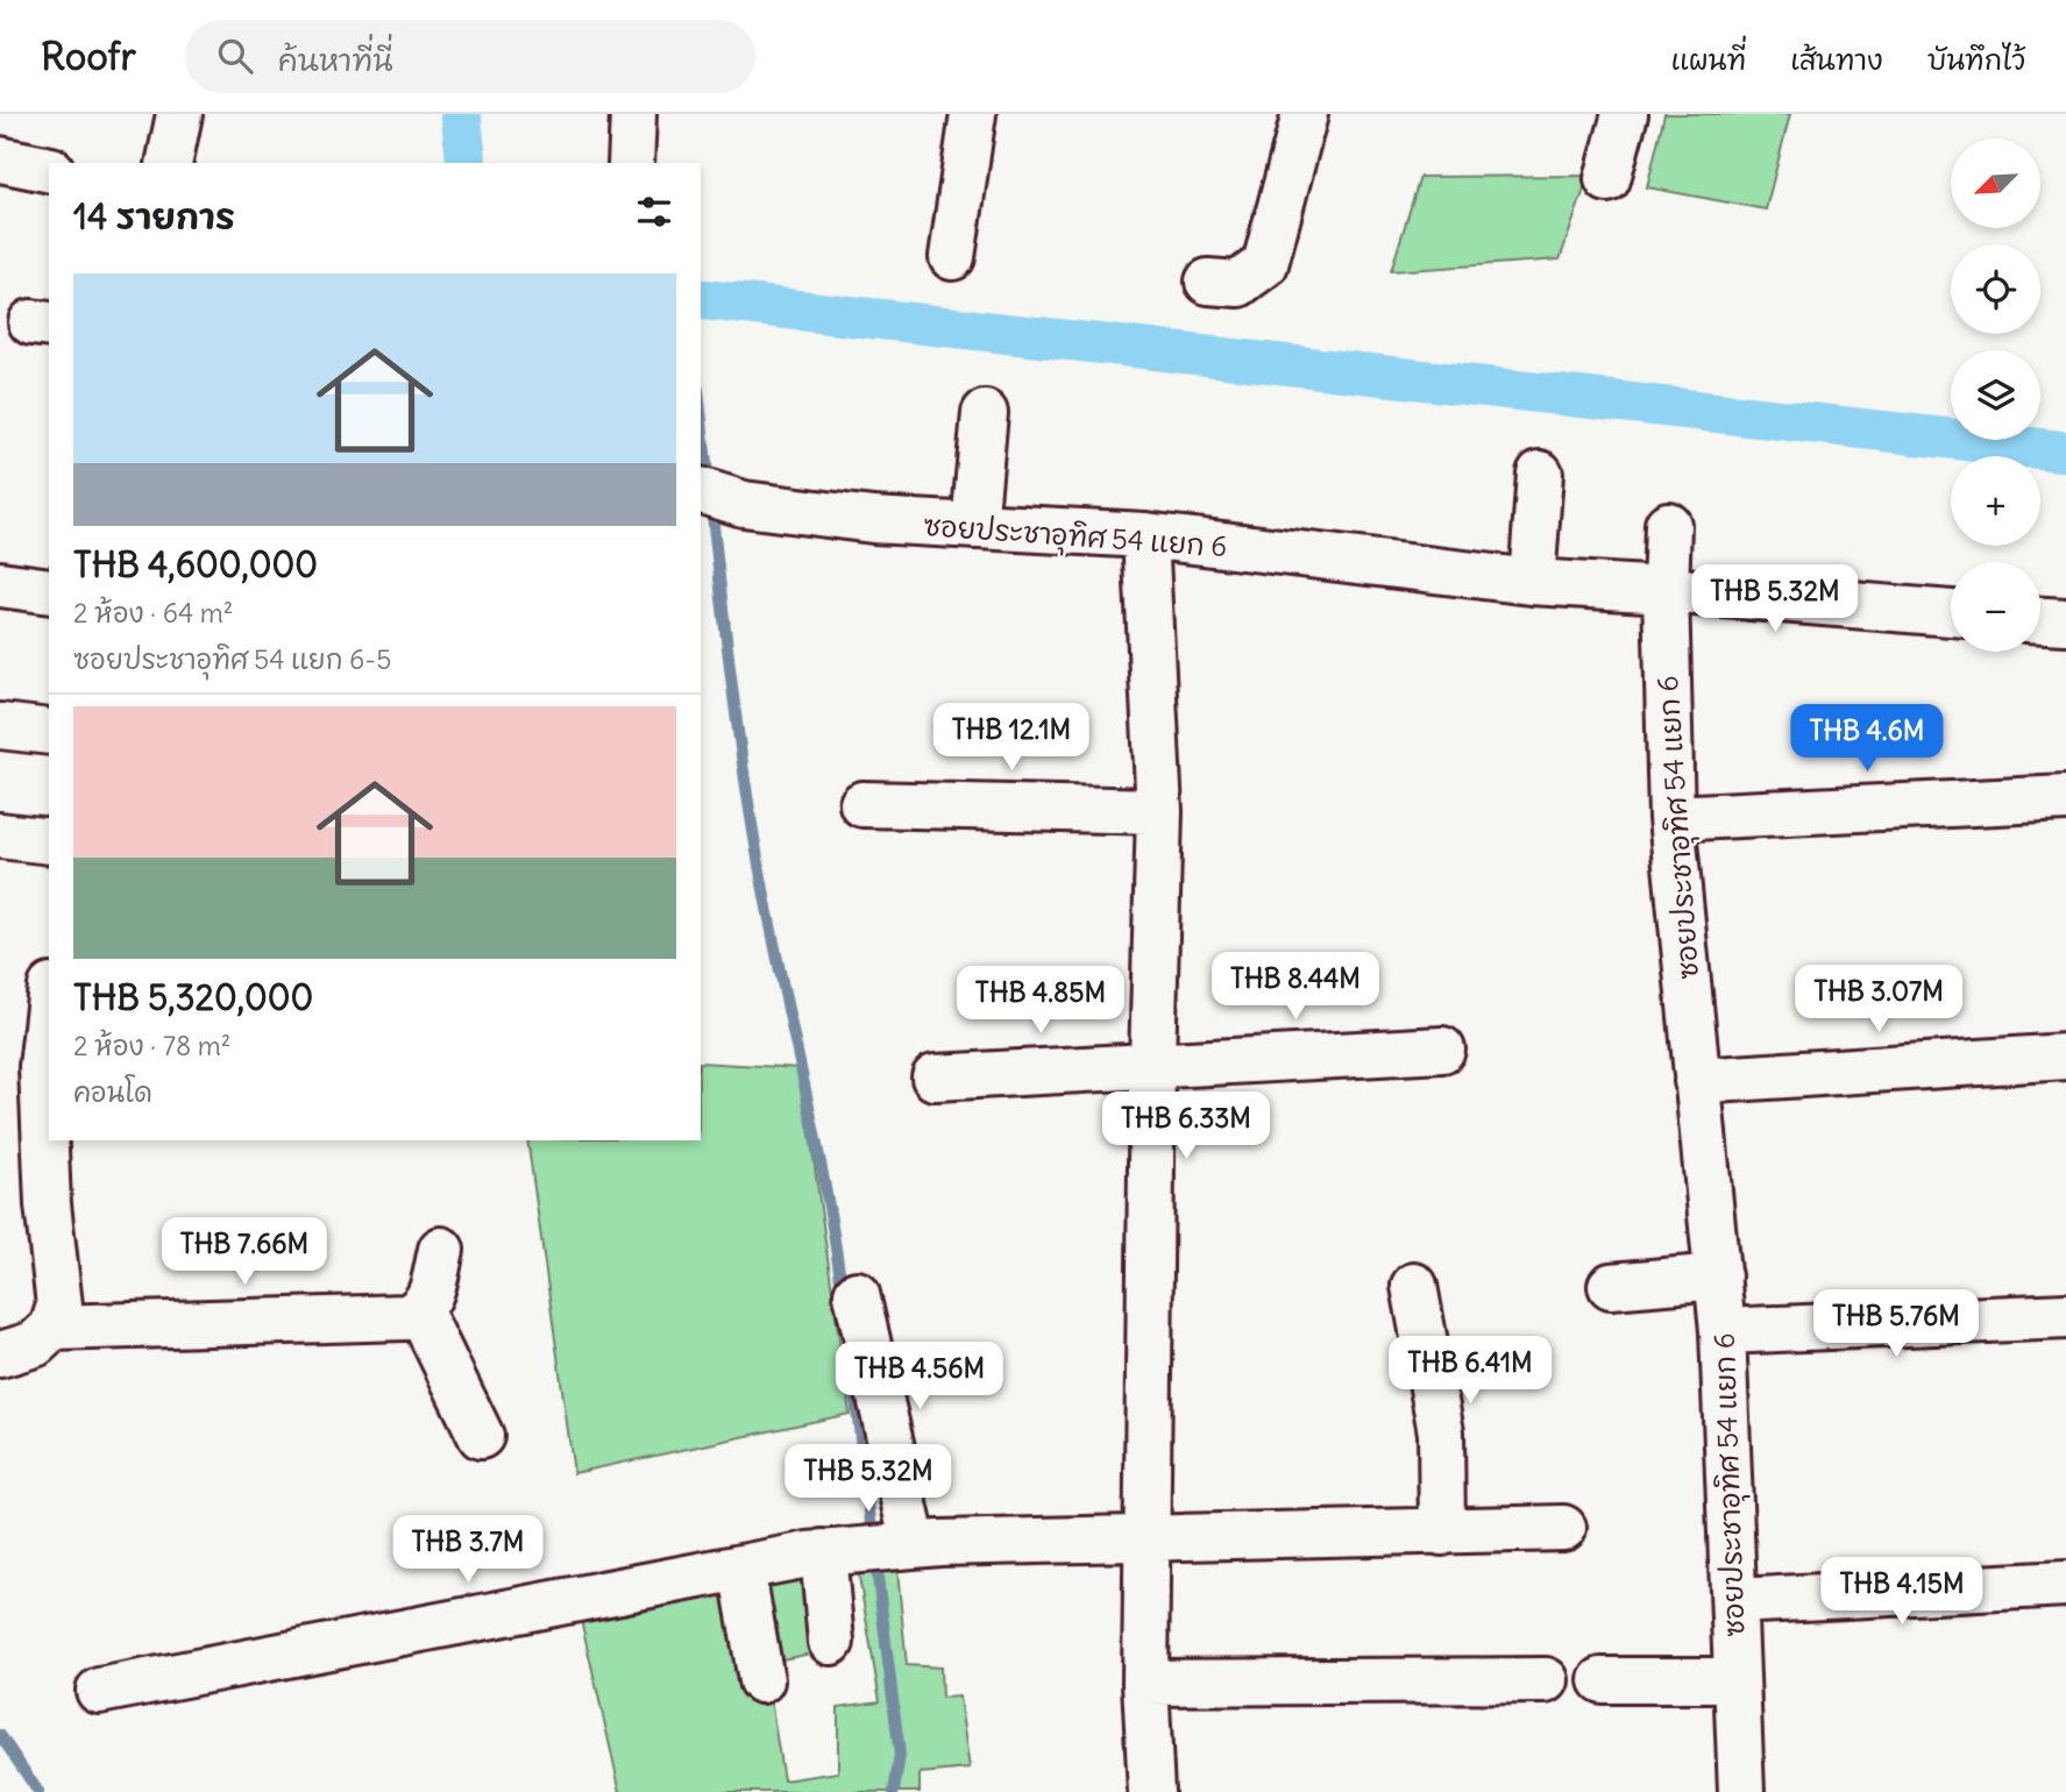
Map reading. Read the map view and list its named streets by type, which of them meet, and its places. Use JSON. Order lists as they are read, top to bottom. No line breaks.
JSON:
{"streets":{"street":["ซอยประชาอุทิศ 54 แยก 6"]},"north":"bottom left","page":{"header":"Roofr","search":"ค้นหาที่นี่","nav":["แผนที่","เส้นทาง","บันทึกไว้"],"map_buttons":["+","−"],"heading":"14 รายการ","list":[{"name":"THB 4,600,000","note":"2 ห้อง · 64 m² · ซอยประชาอุทิศ 54 แยก 6-5"},{"name":"THB 5,320,000","note":"2 ห้อง · 78 m² · คอนโด"}],"price":["THB 5.32M","THB 12.1M","THB 4.6M","THB 8.44M","THB 3.07M","THB 4.85M","THB 6.33M","THB 7.66M","THB 5.76M","THB 6.41M","THB 4.56M","THB 5.32M","THB 3.7M","THB 4.15M"]}}
